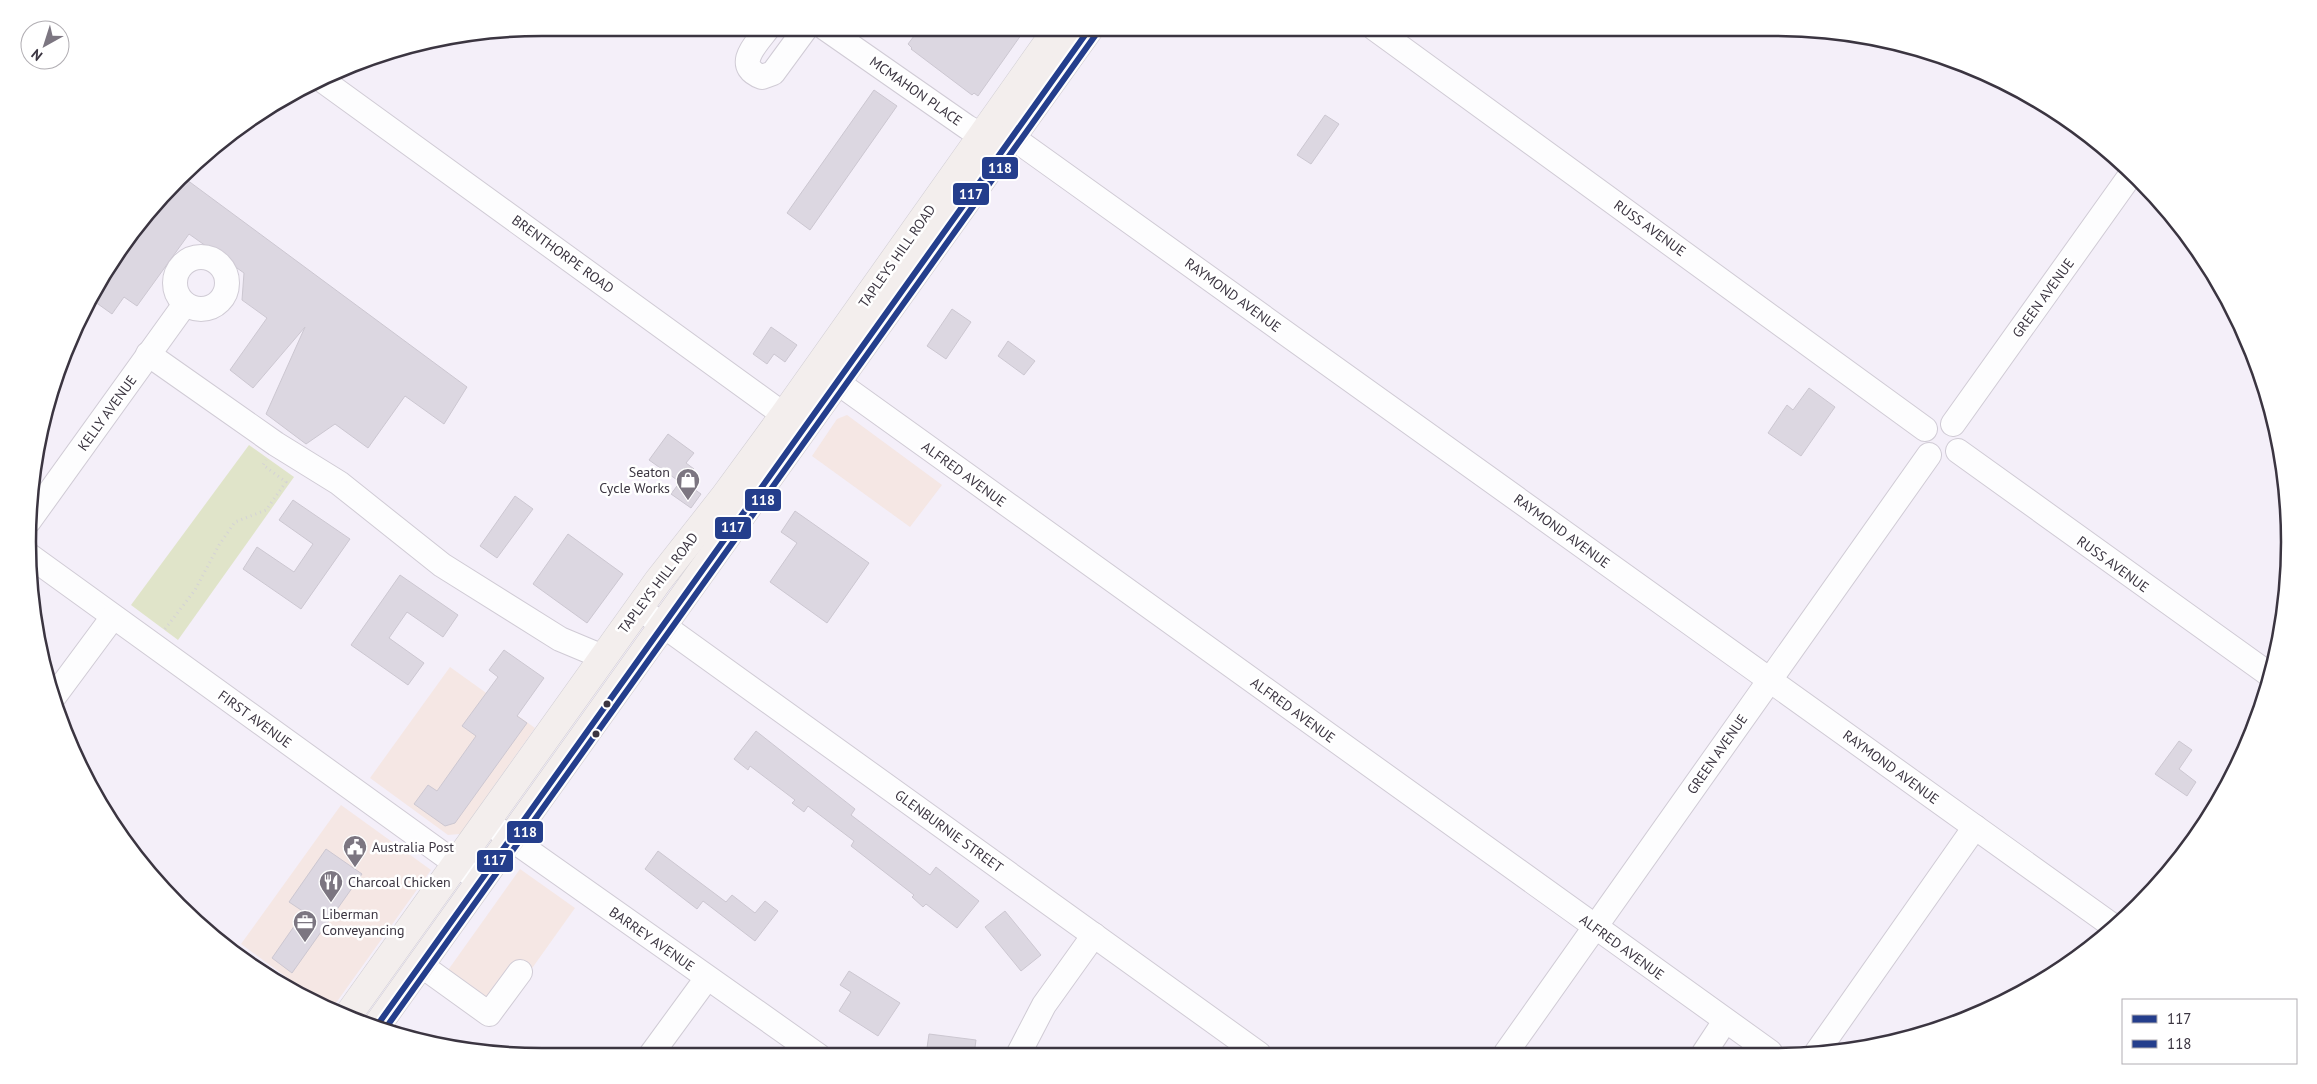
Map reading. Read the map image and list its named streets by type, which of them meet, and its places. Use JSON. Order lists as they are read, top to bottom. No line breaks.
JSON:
{"streets":{"main road":["TAPLEYS HILL ROAD"],"street":["MCMAHON PLACE","RUSS AVENUE","BRENTHORPE ROAD","RAYMOND AVENUE","GREEN AVENUE","KELLY AVENUE","ALFRED AVENUE","FIRST AVENUE","GLENBURNIE STREET","BARREY AVENUE"]},"crossings":[["MCMAHON PLACE","TAPLEYS HILL ROAD"],["RUSS AVENUE","GREEN AVENUE"],["BRENTHORPE ROAD","TAPLEYS HILL ROAD"],["TAPLEYS HILL ROAD","RAYMOND AVENUE"],["TAPLEYS HILL ROAD","ALFRED AVENUE"],["TAPLEYS HILL ROAD","FIRST AVENUE"],["TAPLEYS HILL ROAD","GLENBURNIE STREET"],["TAPLEYS HILL ROAD","BARREY AVENUE"],["RAYMOND AVENUE","GREEN AVENUE"],["GREEN AVENUE","ALFRED AVENUE"]],"places":{"shop":["Seaton Cycle Works"],"public building":["Australia Post"],"restaurant":["Charcoal Chicken"],"office":["Liberman Conveyancing"]},"lines":["transit line 117","transit line 118"],"legend":["117","118"],"north":"bottom left"}
